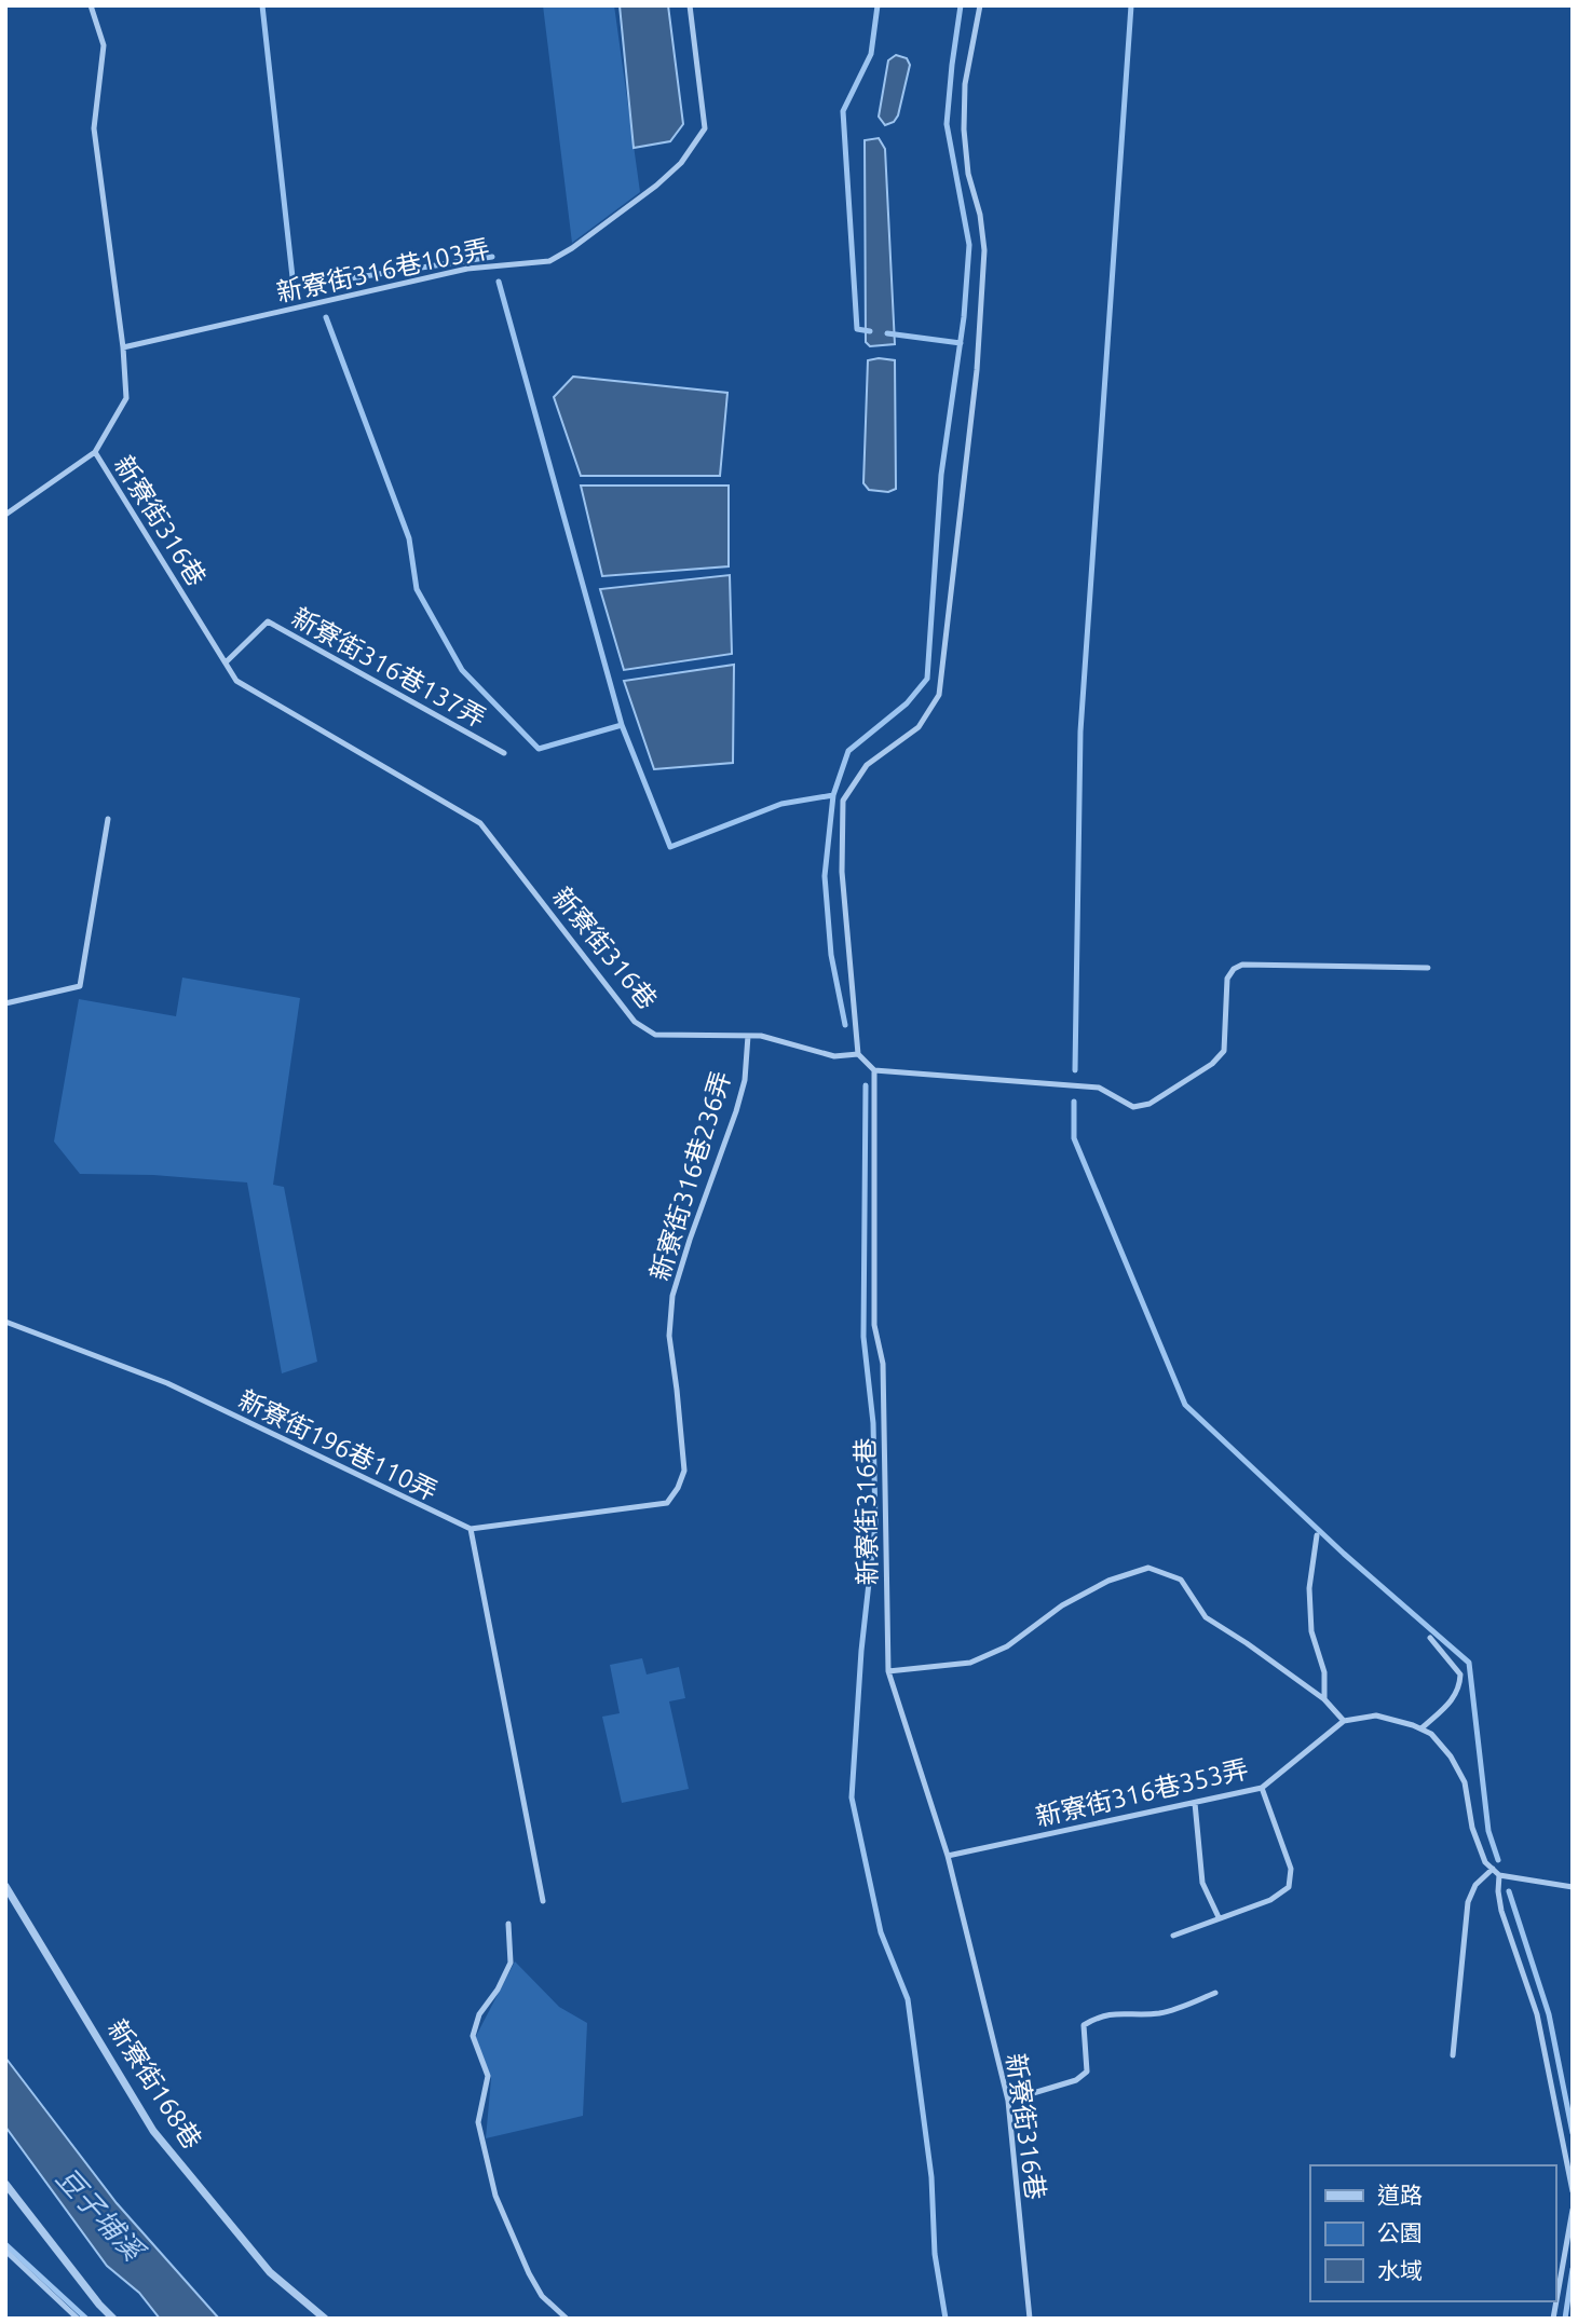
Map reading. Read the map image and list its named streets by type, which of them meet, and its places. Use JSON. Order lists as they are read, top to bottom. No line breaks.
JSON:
{"streets":{"street":["新寮街168巷"],"lane":["新寮街316巷103弄","新寮街316巷","新寮街316巷137弄","新寮街316巷236弄","新寮街196巷110弄","新寮街316巷353弄"]},"crossings":[["新寮街316巷103弄","新寮街316巷"],["新寮街316巷","新寮街316巷137弄"],["新寮街316巷","新寮街316巷236弄"],["新寮街316巷","新寮街316巷353弄"],["新寮街316巷236弄","新寮街196巷110弄"]],"water":["豆子埔溪"],"legend":["道路","公園","水域"]}
